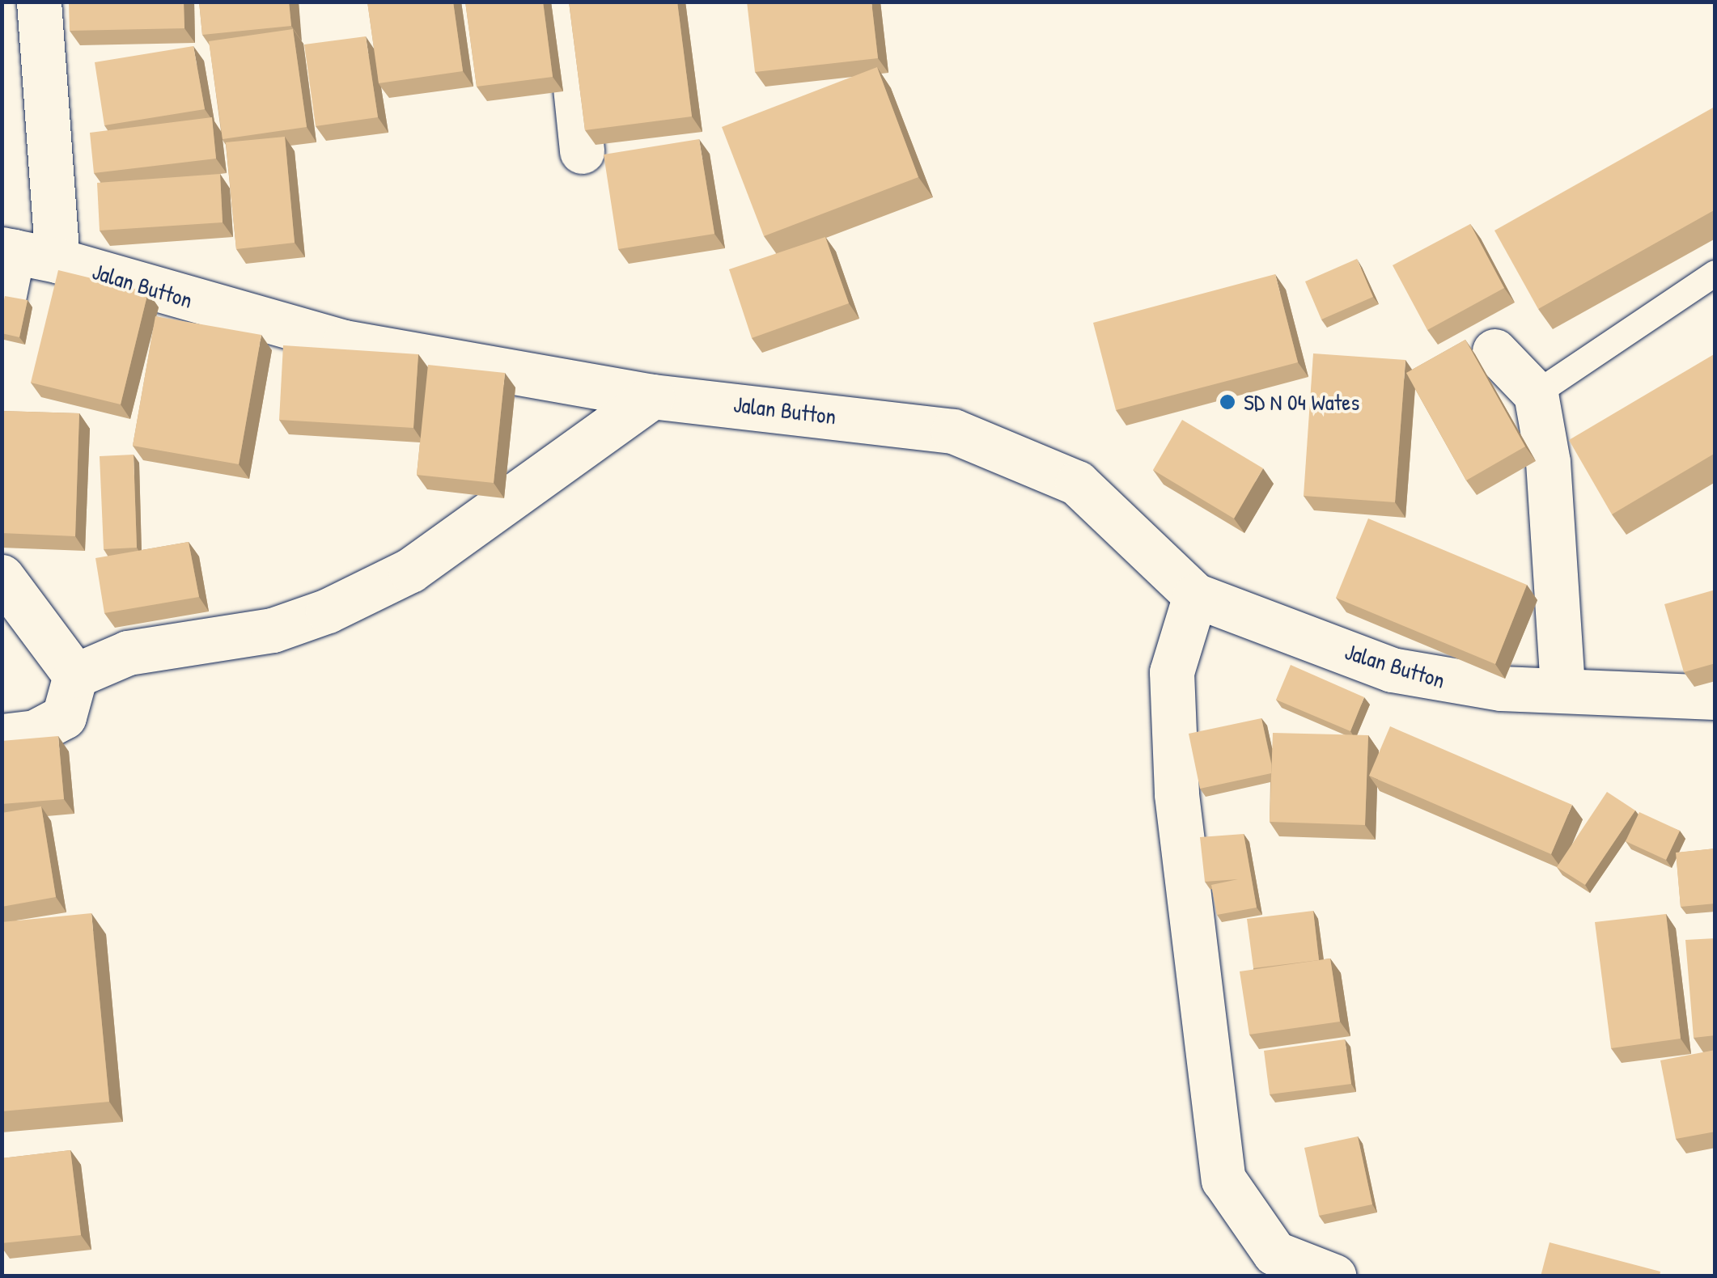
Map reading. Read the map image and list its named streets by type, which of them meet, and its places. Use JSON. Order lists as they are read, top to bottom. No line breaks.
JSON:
{"streets":{"street":["Jalan Button"]},"places":["SD N 04 Wates"]}
